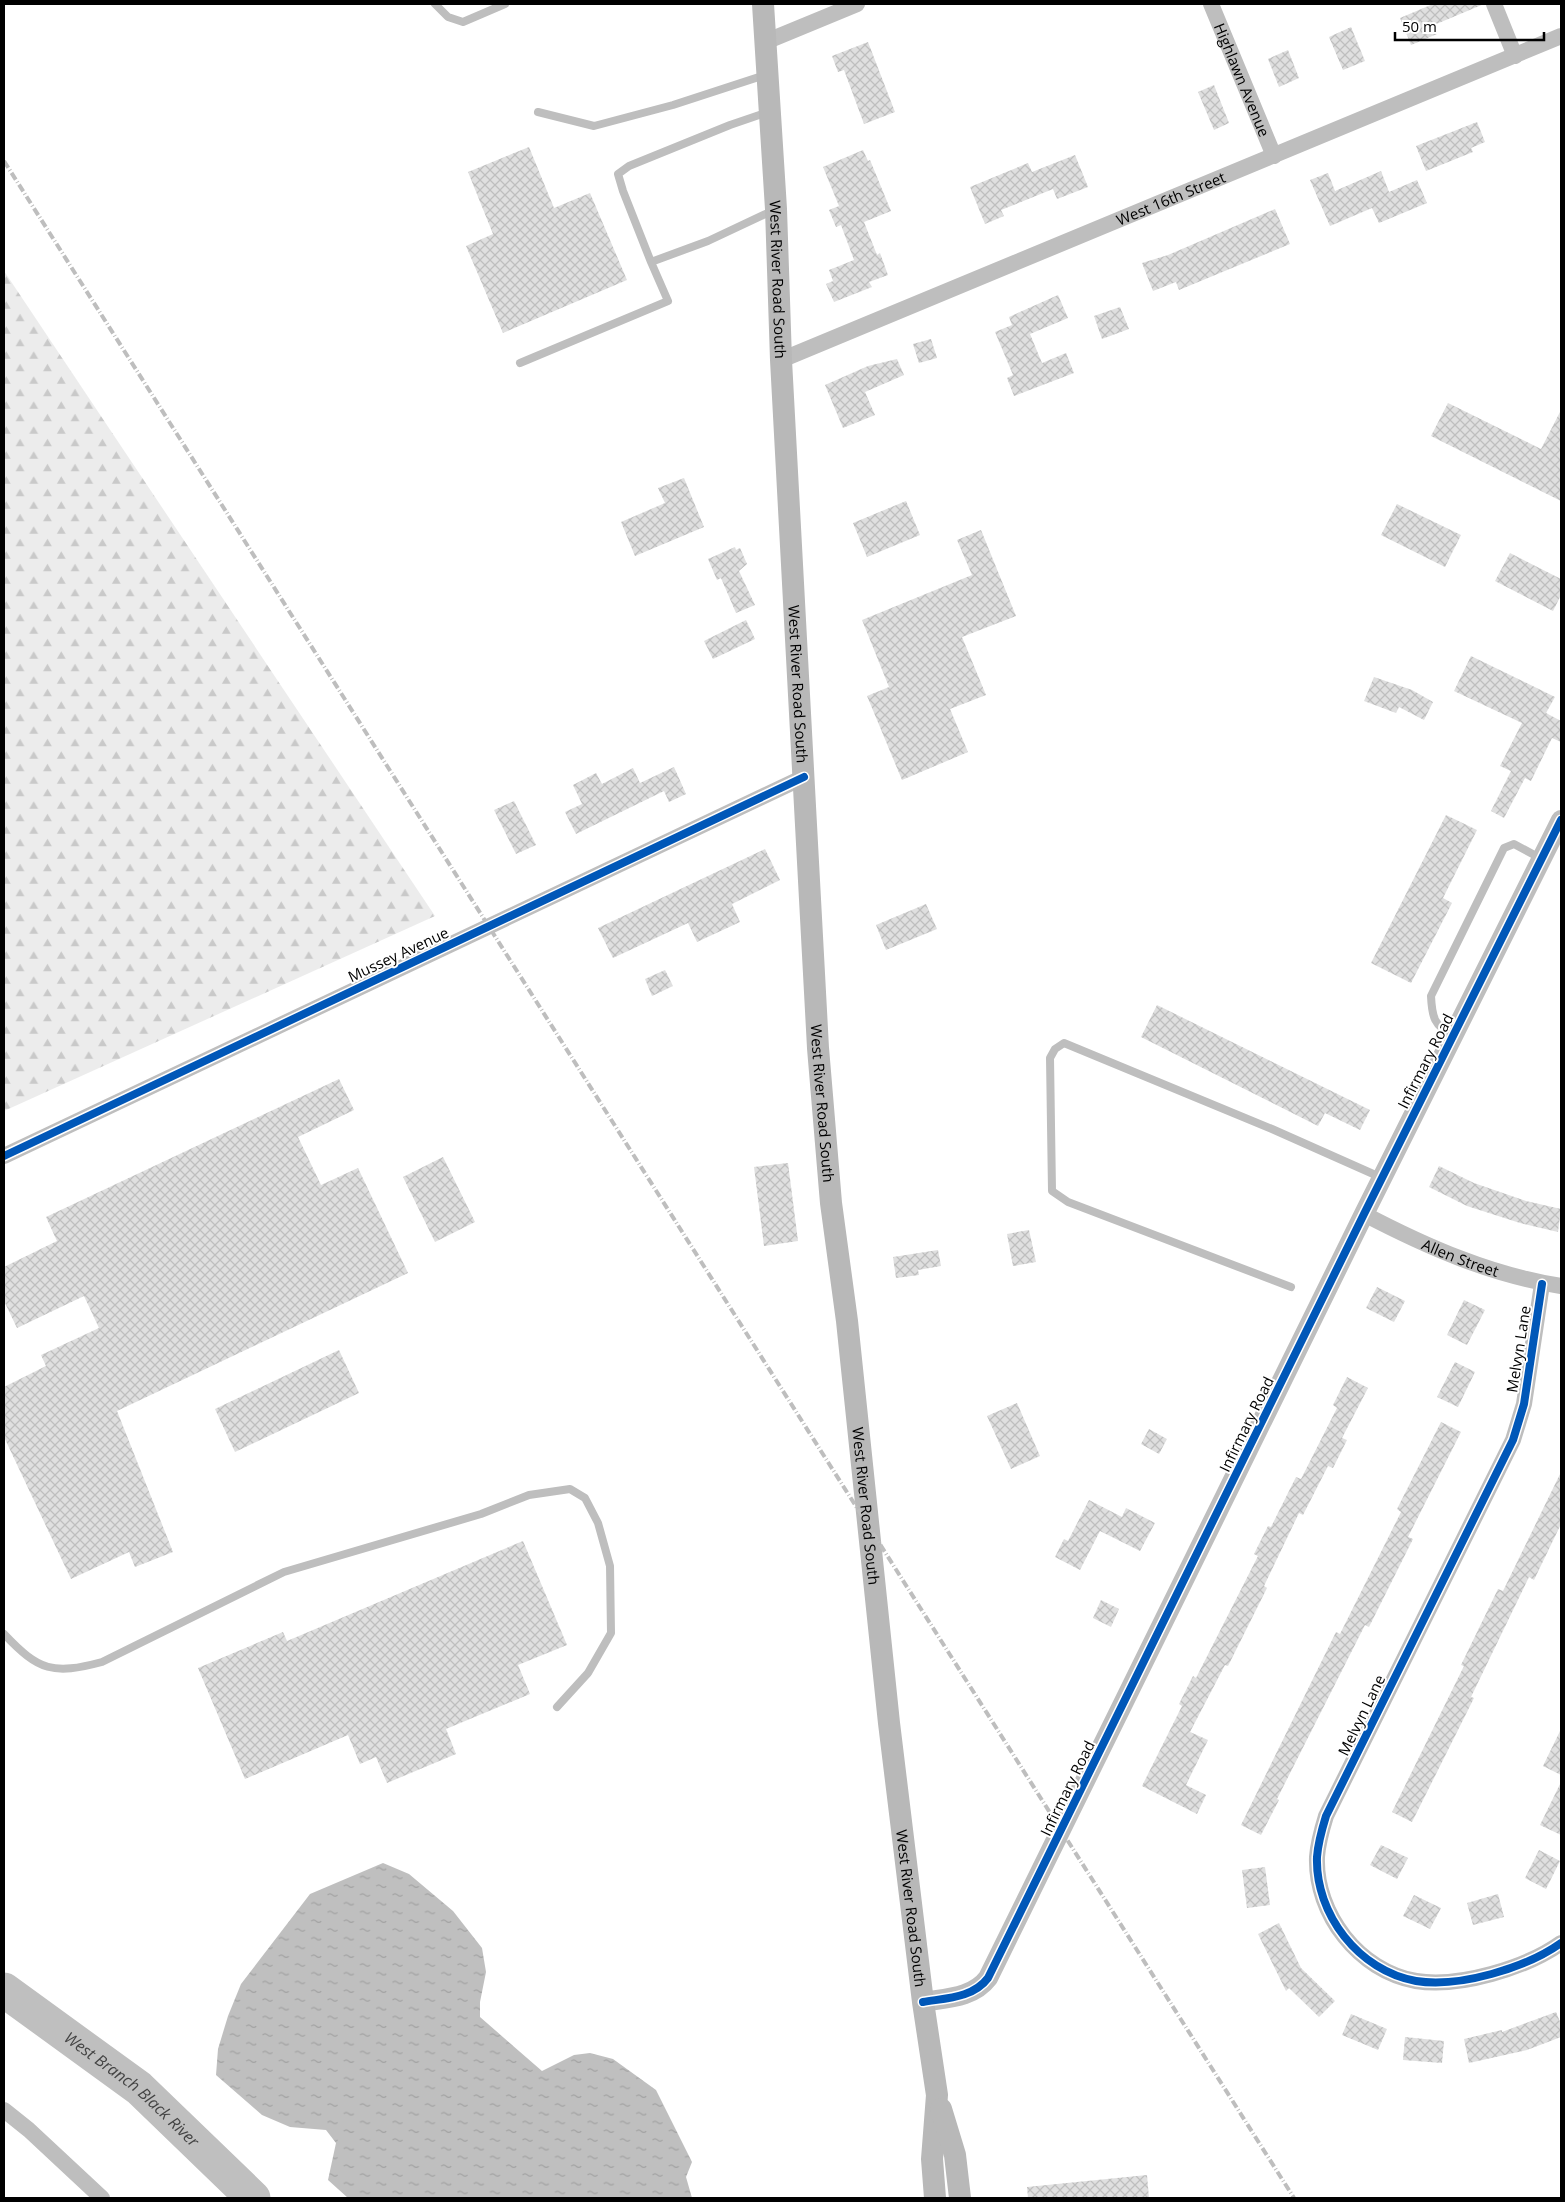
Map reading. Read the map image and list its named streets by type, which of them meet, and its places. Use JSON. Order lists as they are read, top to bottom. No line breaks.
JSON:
{"streets":{"main road":["West River Road South"],"street":["Highlawn Avenue","West 16th Street","Mussey Avenue","Infirmary Road","Allen Street","Melvyn Lane"]},"crossings":[["Highlawn Avenue","West 16th Street"],["West 16th Street","West River Road South"],["West River Road South","Mussey Avenue"],["West River Road South","Infirmary Road"],["Infirmary Road","Allen Street"],["Allen Street","Melvyn Lane"]],"water":["West Branch Black River"],"scale_bar":"50 m"}
